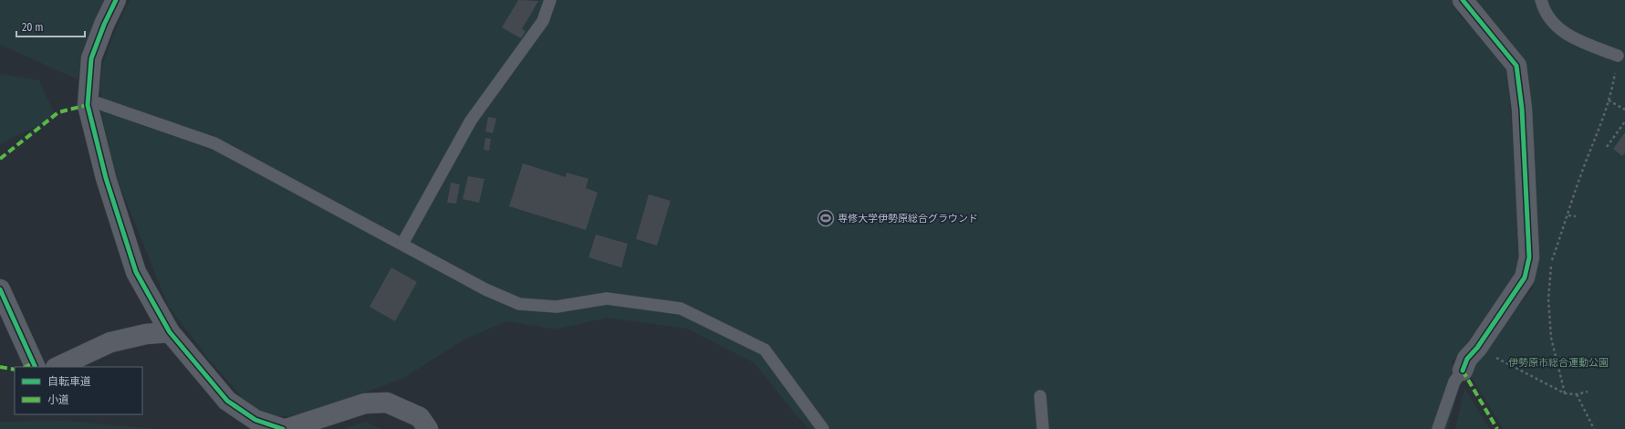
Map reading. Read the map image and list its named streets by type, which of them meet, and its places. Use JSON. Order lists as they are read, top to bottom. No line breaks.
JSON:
{"parks":["伊勢原市総合運動公園"],"places":{"sports":["専修大学伊勢原総合グラウンド"]},"legend":["自転車道","小道"],"scale_bar":"20 m"}
